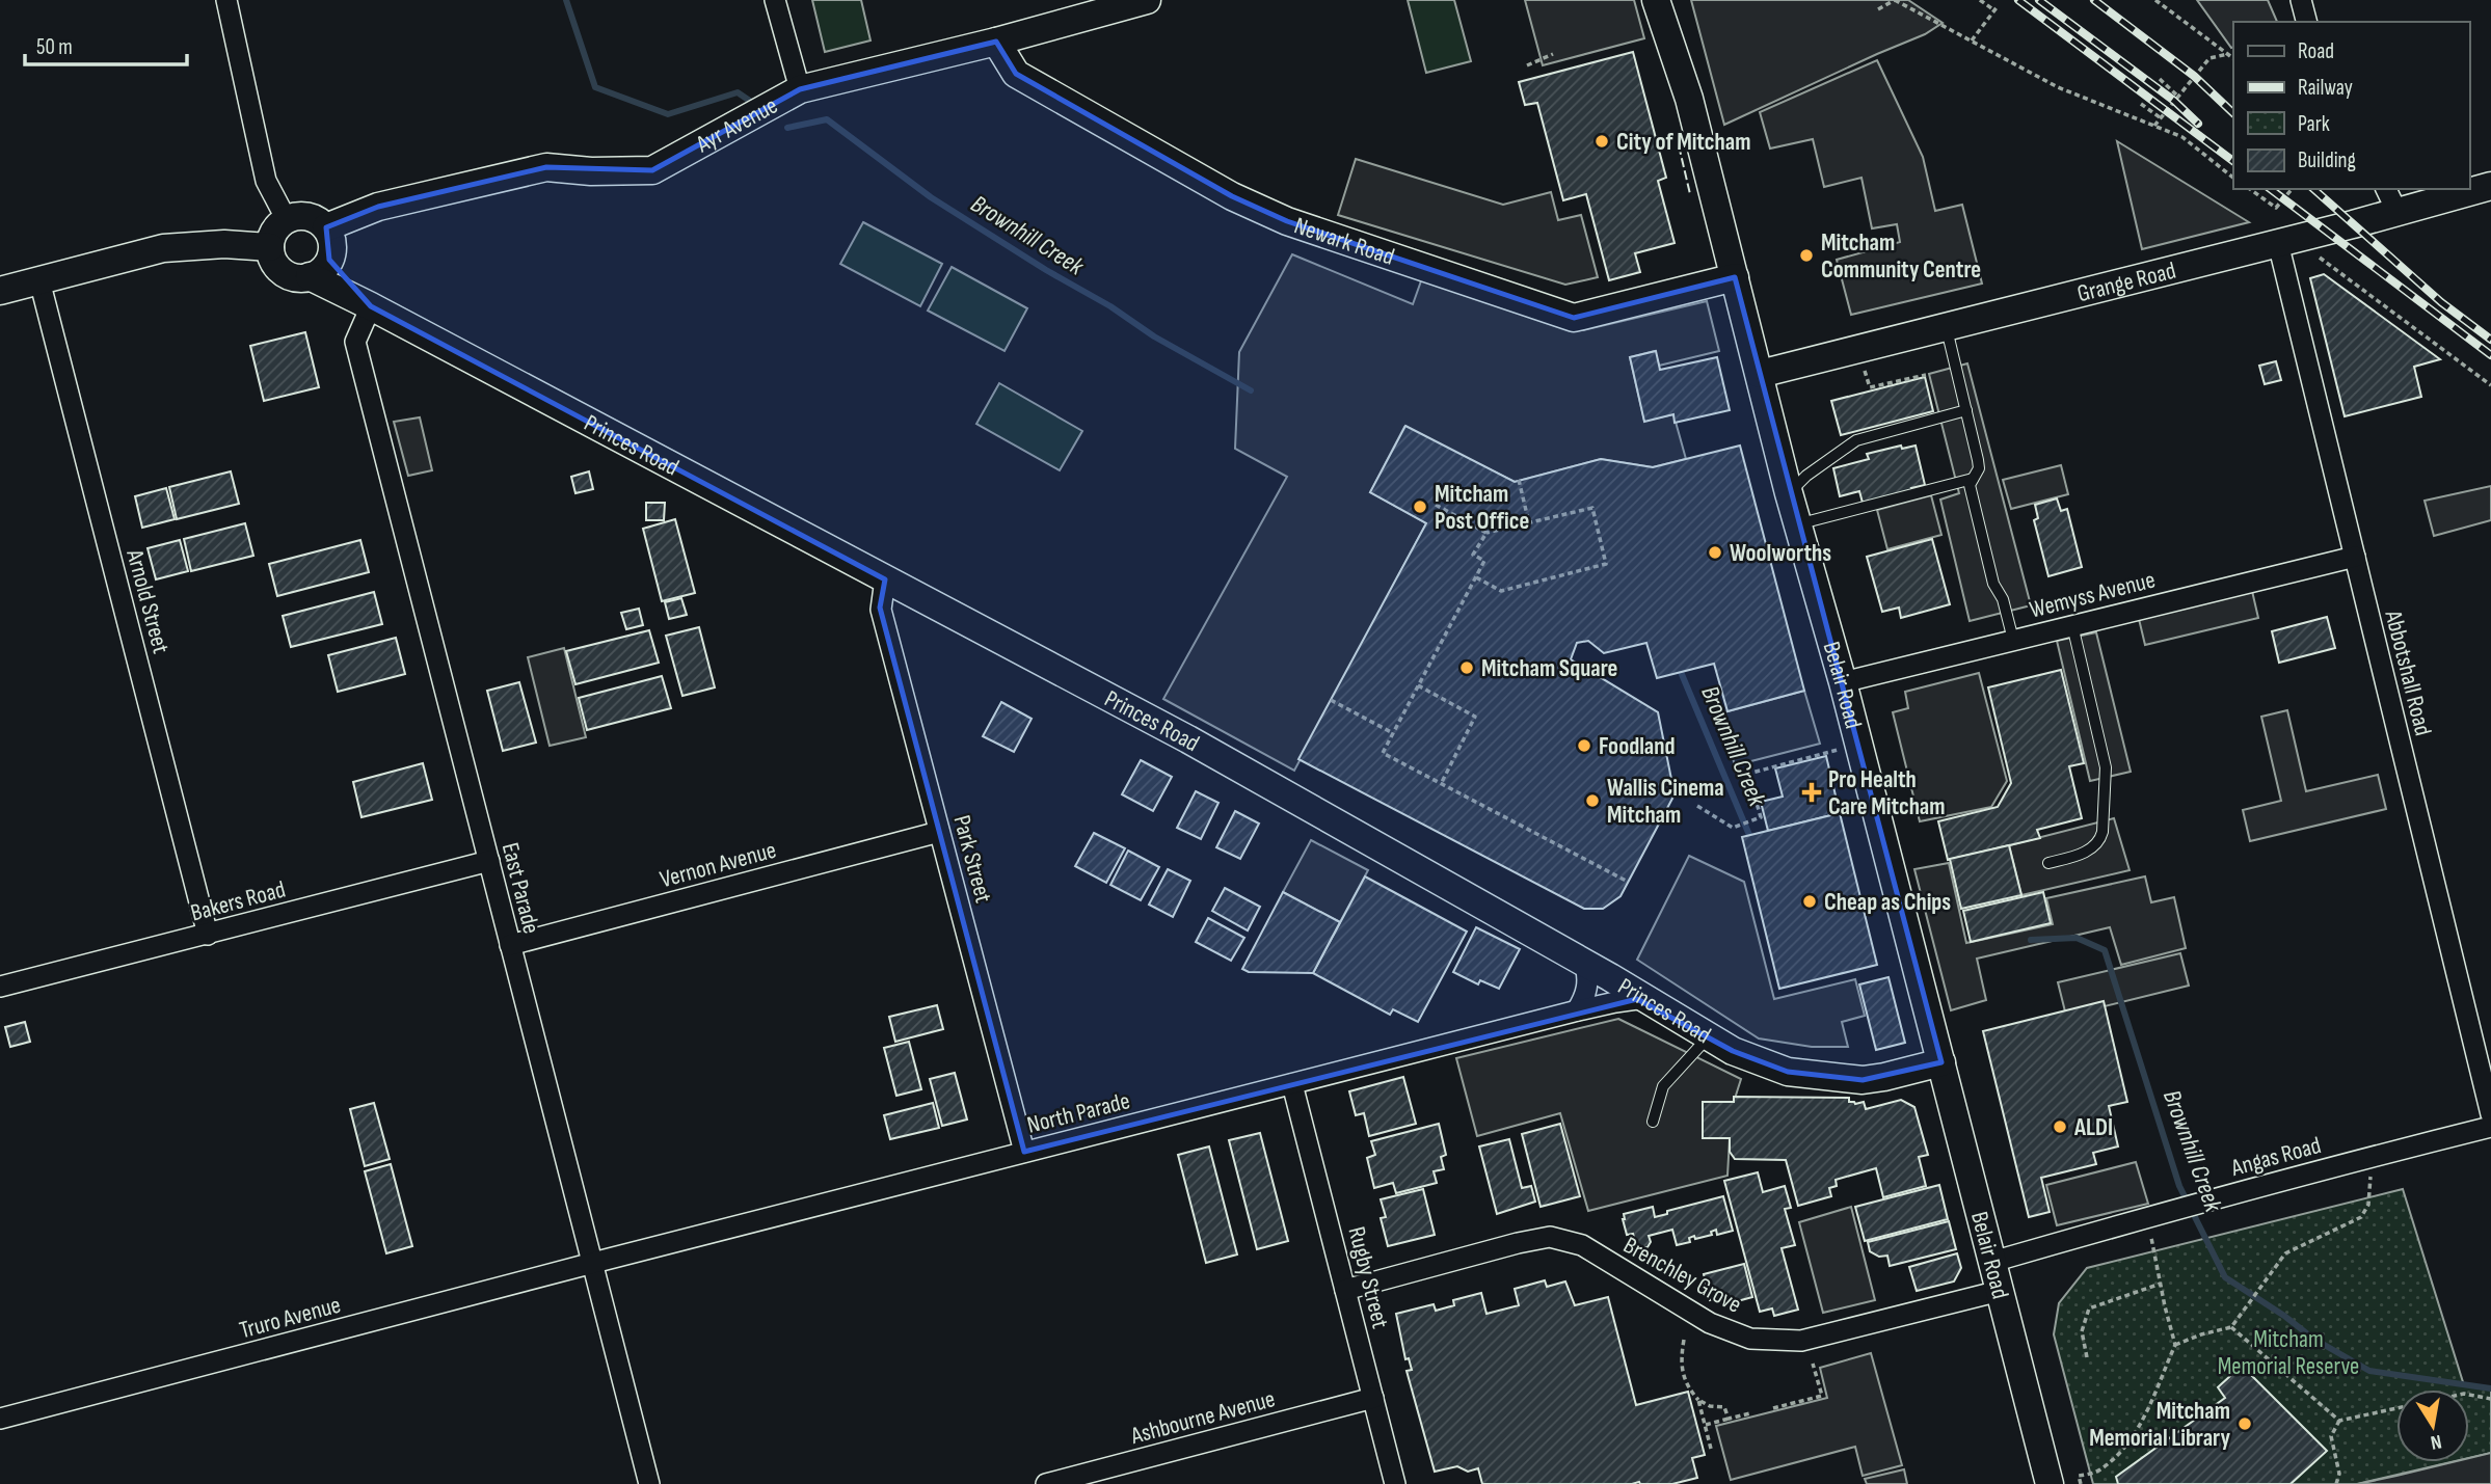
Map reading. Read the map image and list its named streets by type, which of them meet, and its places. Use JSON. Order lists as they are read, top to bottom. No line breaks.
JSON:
{"streets":{"street":["Ayr Avenue","Newark Road","Grange Road","Princes Road","Wemyss Avenue","Arnold Street","Abbotshall Road","Belair Road","Park Street","Vernon Avenue","East Parade","Bakers Road","North Parade","Angas Road","Brenchley Grove","Rugby Street","Truro Avenue","Ashbourne Avenue"]},"crossings":[["Ayr Avenue","Newark Road"],["Ayr Avenue","Princes Road"],["Newark Road","Belair Road"],["Grange Road","Abbotshall Road"],["Grange Road","Belair Road"],["Princes Road","Belair Road"],["Princes Road","Park Street"],["Princes Road","East Parade"],["Princes Road","North Parade"],["Wemyss Avenue","Abbotshall Road"],["Wemyss Avenue","Belair Road"],["Arnold Street","Bakers Road"],["Belair Road","Angas Road"],["Belair Road","Brenchley Grove"],["Park Street","Vernon Avenue"],["Park Street","North Parade"],["Vernon Avenue","East Parade"],["East Parade","Bakers Road"],["East Parade","North Parade"],["East Parade","Truro Avenue"],["North Parade","Rugby Street"],["North Parade","Truro Avenue"],["Brenchley Grove","Rugby Street"],["Rugby Street","Ashbourne Avenue"]],"water":["Brownhill Creek"],"parks":["Mitcham Memorial Reserve"],"places":{"other":["City of Mitcham","Mitcham Community Centre","Mitcham Post Office","Woolworths","Mitcham Square","Foodland","Wallis Cinema Mitcham","Cheap as Chips","ALDI","Mitcham Memorial Library"],"health":["Pro Health Care Mitcham"]},"legend":["Road","Railway","Park","Building"],"scale_bar":"50 m","north":"bottom"}
